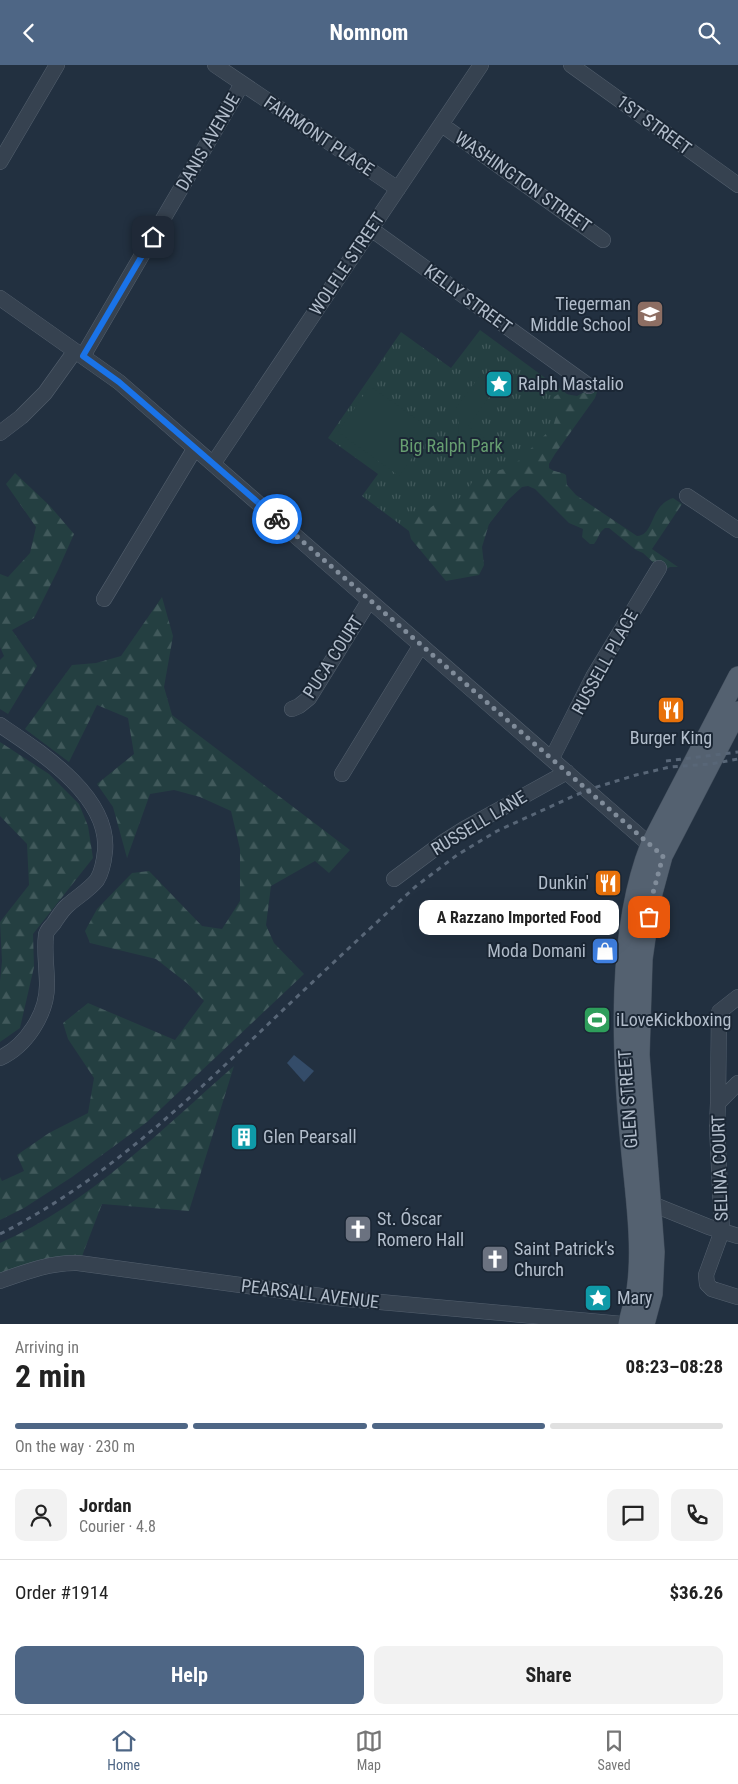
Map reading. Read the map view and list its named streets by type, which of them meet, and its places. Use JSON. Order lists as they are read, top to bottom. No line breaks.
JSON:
{"streets":{"main road":["GLEN STREET"],"street":["1ST STREET","FAIRMONT PLACE","DANIS AVENUE","WASHINGTON STREET","WOLFLE STREET","KELLY STREET","PUCA COURT","RUSSELL PLACE","RUSSELL LANE","SELINA COURT","PEARSALL AVENUE"]},"crossings":[["FAIRMONT PLACE","DANIS AVENUE"],["FAIRMONT PLACE","WOLFLE STREET"],["WASHINGTON STREET","WOLFLE STREET"],["WOLFLE STREET","KELLY STREET"]],"parks":["Big Ralph Park"],"places":{"school or university":["Tiegerman Middle School"],"place":["Ralph Mastalio","Mary"],"restaurant":["Burger King","Dunkin'"],"other":["A Razzano Imported Food"],"shop":["Moda Domani"],"sports":["iLoveKickboxing"],"building":["Glen Pearsall"],"church":["St. Óscar Romero Hall","Saint Patrick's Church"]},"page":{"header":"Nomnom","bubble":"A Razzano Imported Food","heading":["2 min","Arriving in","08:23–08:28"],"panel":["Jordan","Courier · 4.8","Order #1914","$36.26"],"bar":"On the way · 230 m","buttons":["Help","Share"],"tabs":["Home","Map","Saved"]}}
